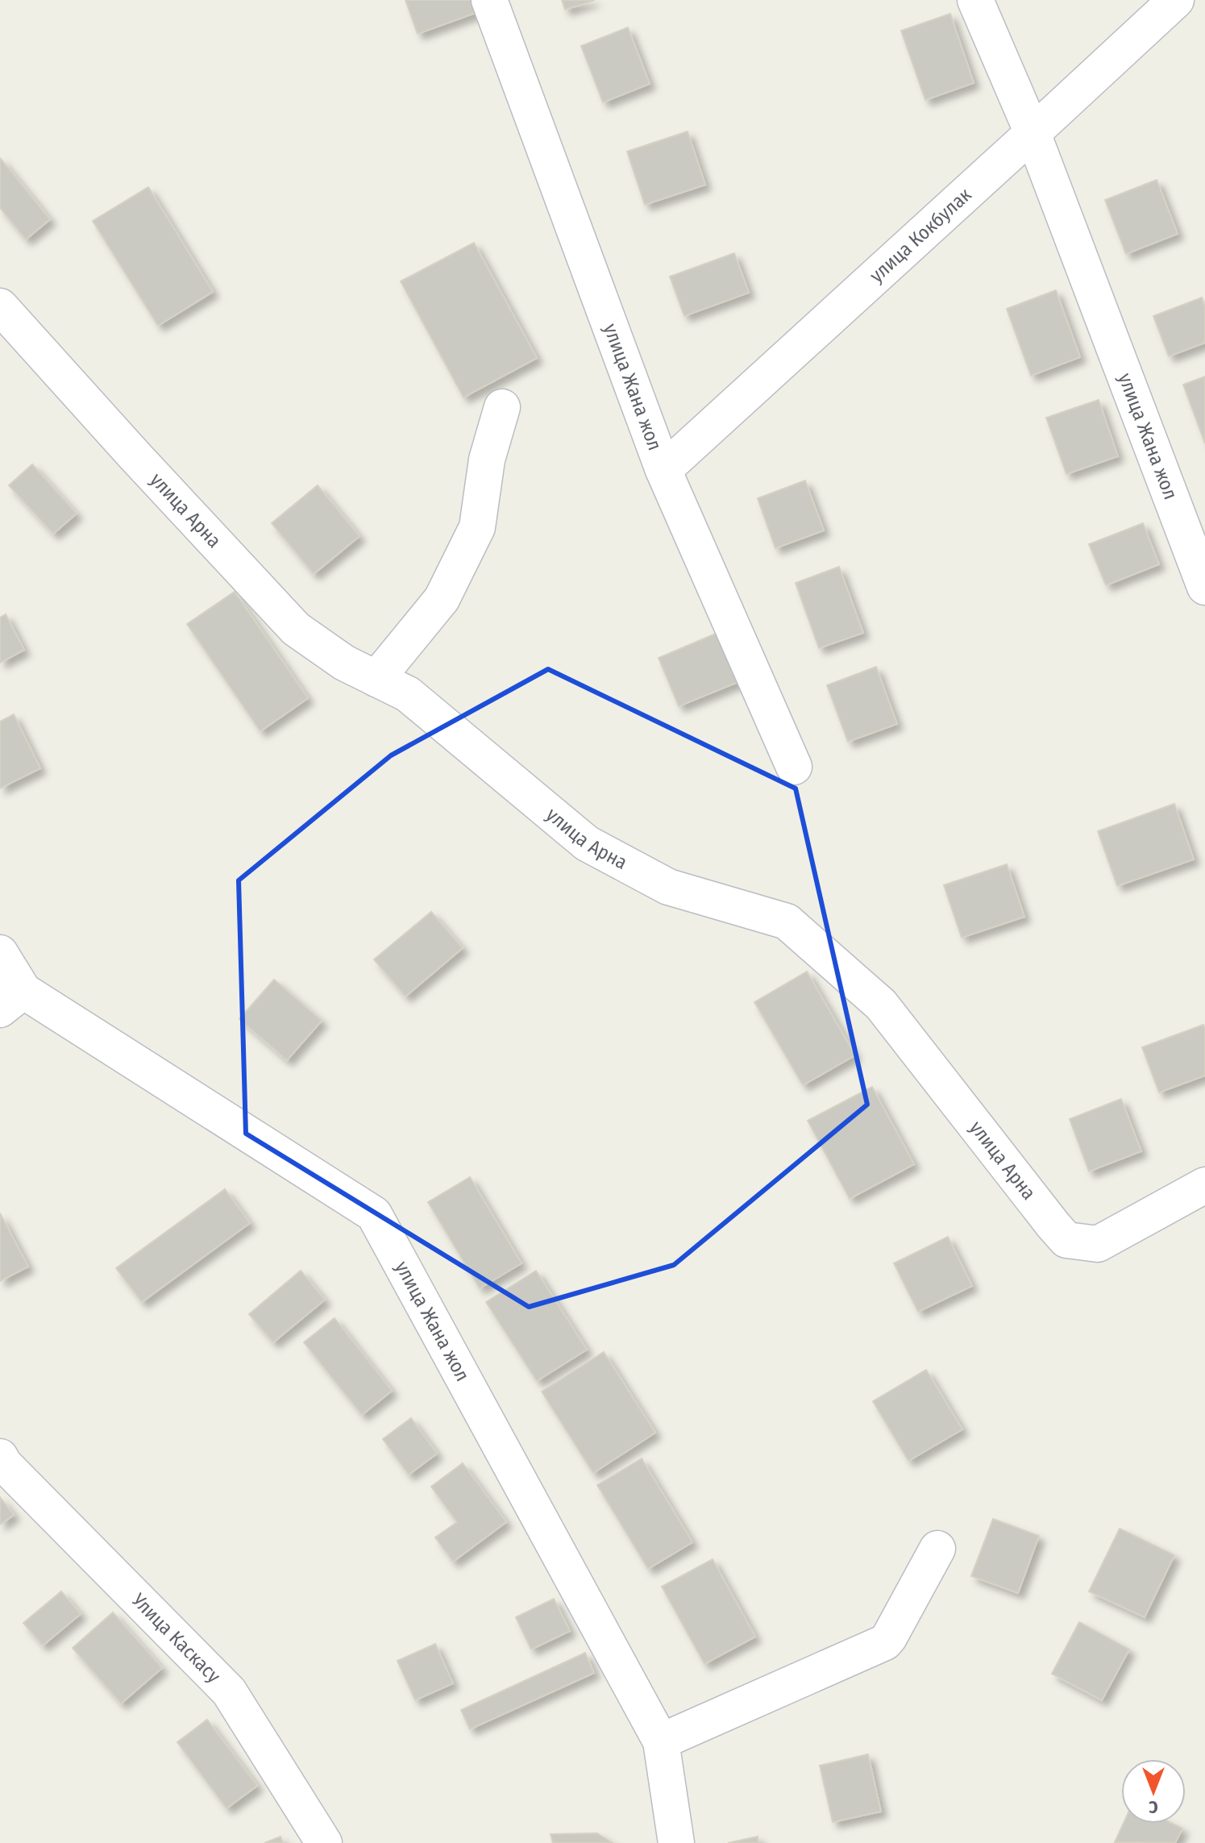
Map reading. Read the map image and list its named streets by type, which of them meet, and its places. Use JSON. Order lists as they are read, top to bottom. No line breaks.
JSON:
{"streets":{"street":["улица Кокбулак","улица Жана жол","улица Арна","Улица Каскасу"]},"crossings":[["улица Кокбулак","улица Жана жол"]],"north":"bottom"}
